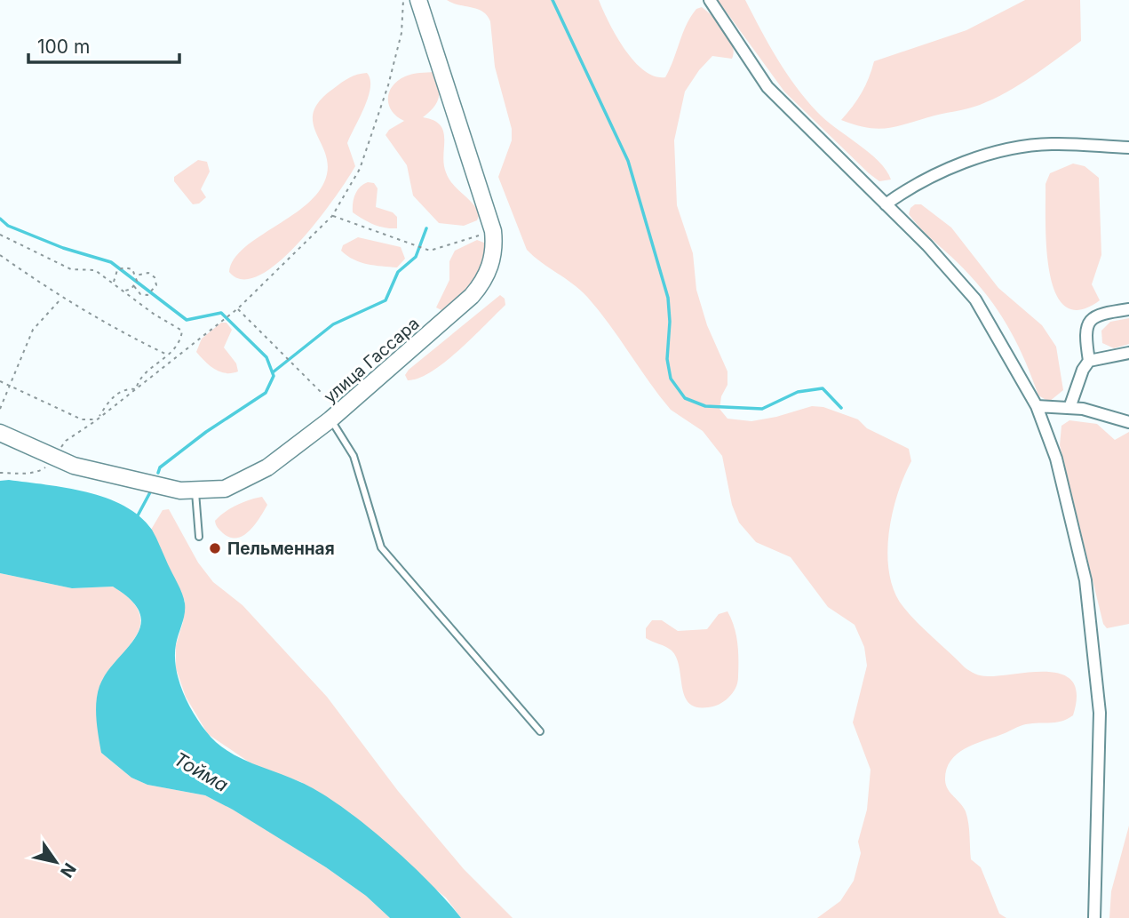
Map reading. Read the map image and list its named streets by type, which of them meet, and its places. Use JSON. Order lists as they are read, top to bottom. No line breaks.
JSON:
{"streets":{"main road":["улица Гассара"]},"water":["Тойма"],"places":["Пельменная"],"scale_bar":"100 m","north":"bottom right"}
